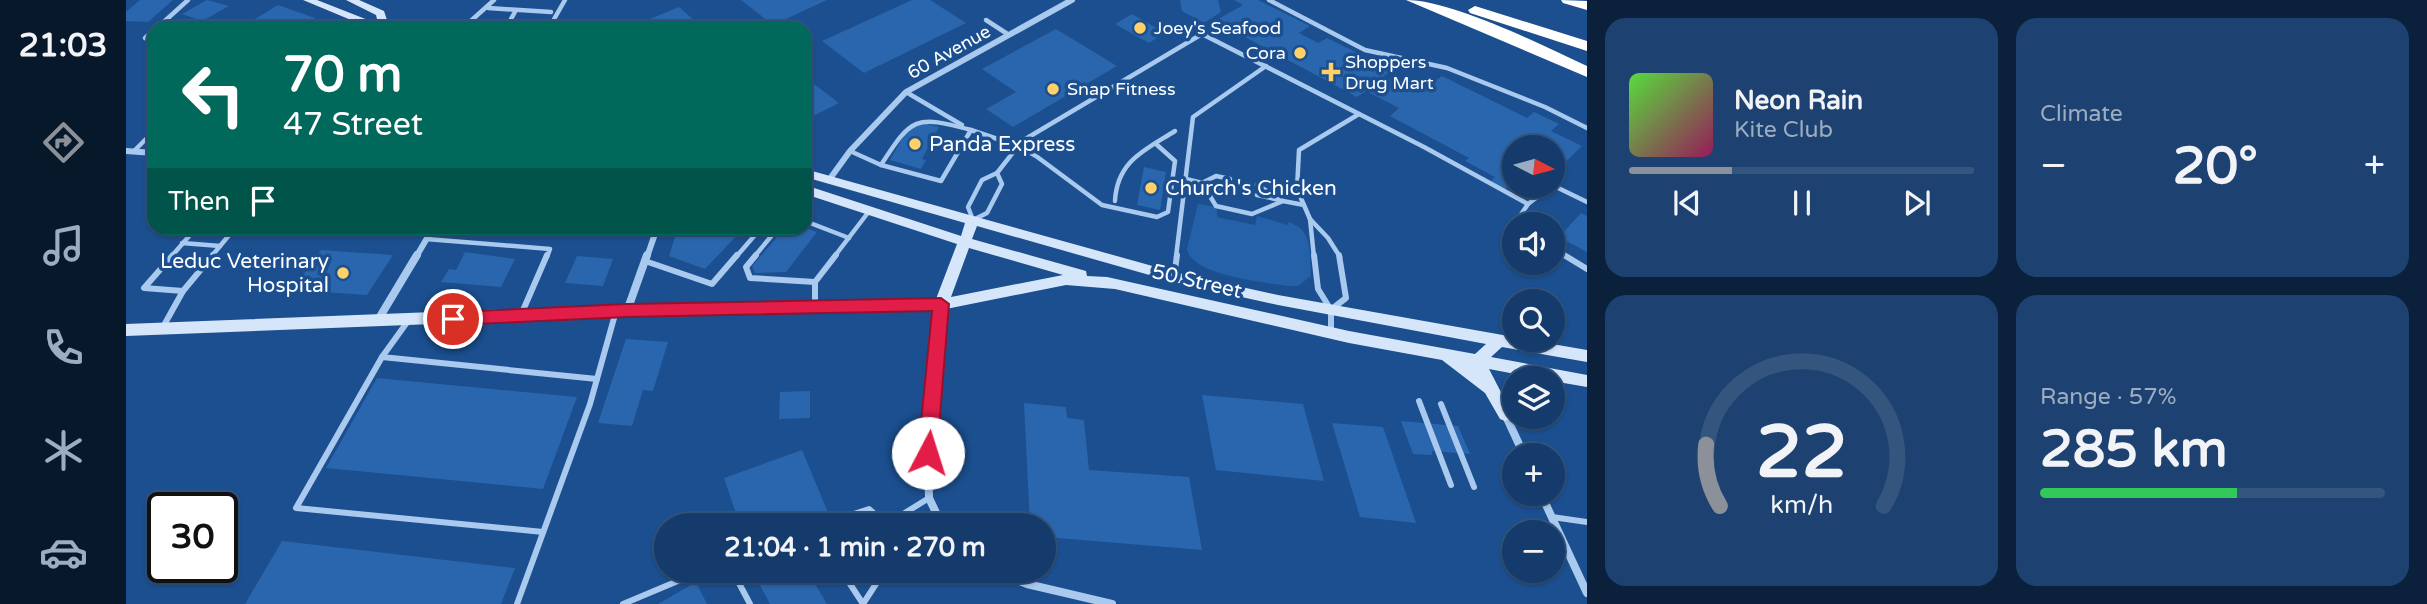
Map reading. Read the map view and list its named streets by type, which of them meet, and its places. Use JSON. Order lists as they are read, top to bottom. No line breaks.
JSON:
{"streets":{"main road":["50 Street"],"street":["60 Avenue"]},"crossings":[["60 Avenue","50 Street"]],"places":{"other":["Joey's Seafood","Cora","Snap Fitness","Panda Express","Church's Chicken","Leduc Veterinary Hospital"],"health":["Shoppers Drug Mart"]},"north":"right","page":{"tabs":"21:03","tile":["Climate",["Range · 57%","285 km"]],"turn":["70 m","47 Street"],"song":["Neon Rain","Kite Club"],"map_buttons":["+","−"],"heat":["−","20°","+"],"then":"Then","limit":"30","trip":"21:04 · 1 min · 270 m","gauge":["22","km/h"]}}
